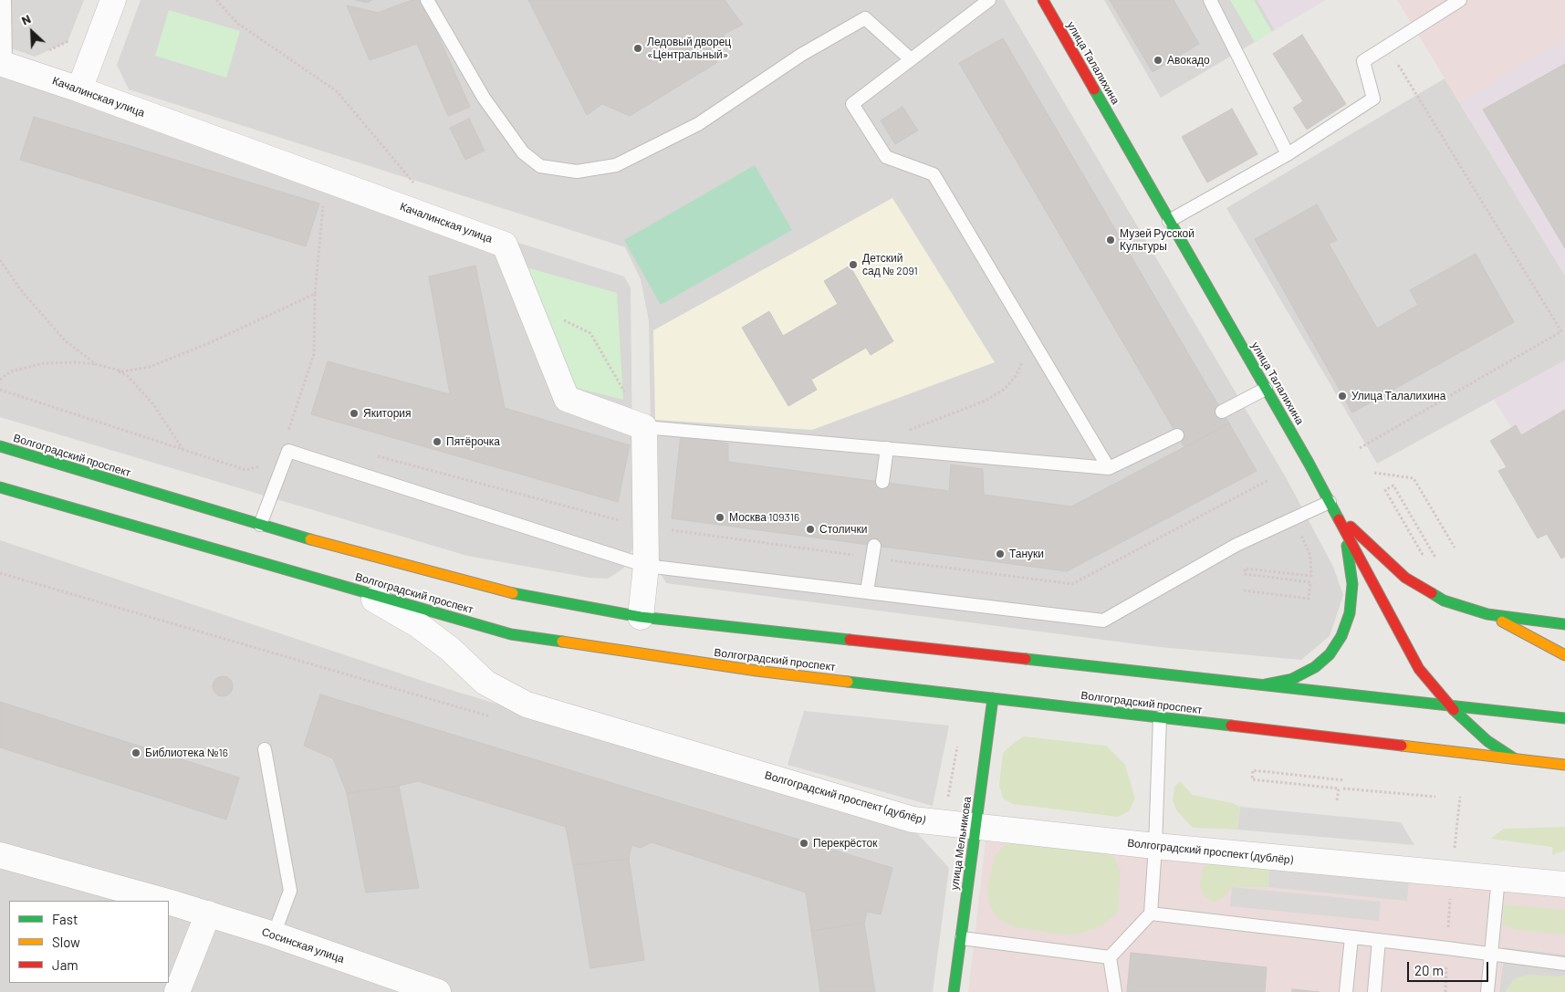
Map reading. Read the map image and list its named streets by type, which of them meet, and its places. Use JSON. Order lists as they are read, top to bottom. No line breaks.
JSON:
{"streets":{"main road":["улица Талалихина","Волгоградский проспект","улица Мельникова"],"street":["Качалинская улица","Волгоградский проспект (дублёр)","Сосинская улица"]},"crossings":[["улица Талалихина","Волгоградский проспект"],["Волгоградский проспект","Волгоградский проспект (дублёр)"],["Волгоградский проспект","улица Мельникова"],["Волгоградский проспект (дублёр)","улица Мельникова"]],"places":["Ледовый дворец «Центральный»","Авокадо","Музей Русской Культуры","Детский сад № 2091","Улица Талалихина","Якитория","Пятёрочка","Москва 109316","Столички","Тануки","Библиотека №16","Перекрёсток"],"legend":["Fast","Slow","Jam"],"scale_bar":"20 m","north":"top left"}
